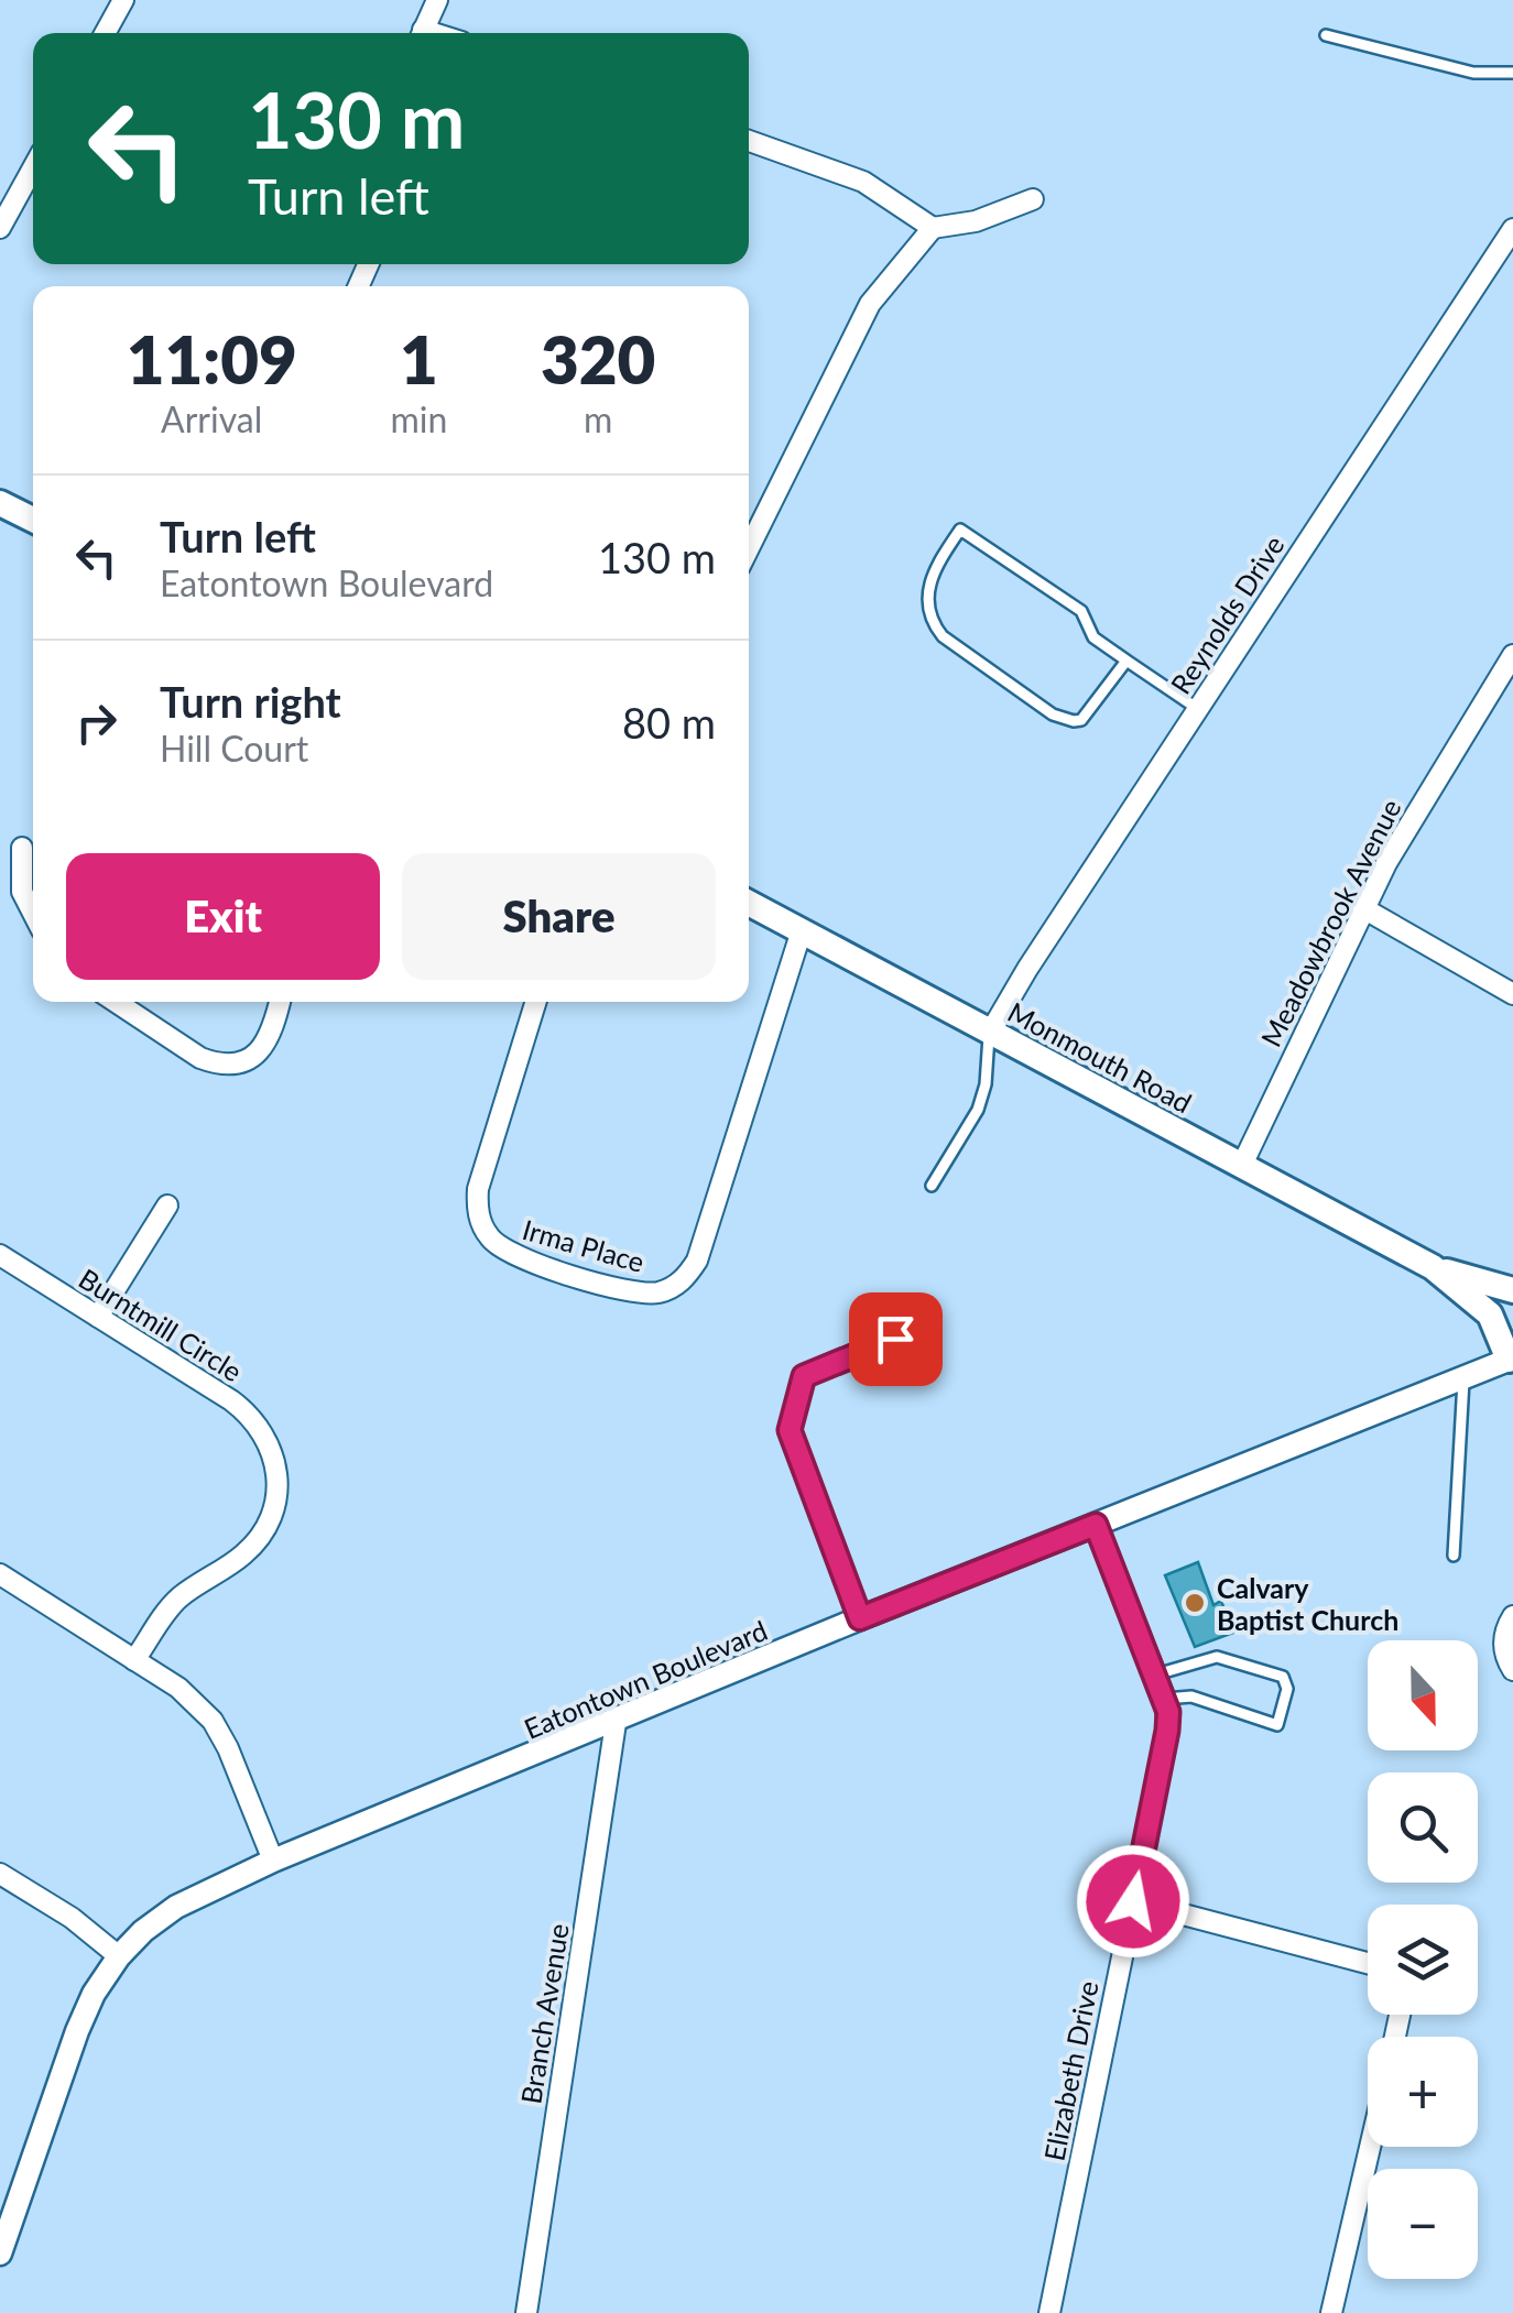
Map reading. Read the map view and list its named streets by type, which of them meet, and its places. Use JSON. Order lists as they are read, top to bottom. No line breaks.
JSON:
{"streets":{"main road":["Monmouth Road"],"street":["Reynolds Drive","Meadowbrook Avenue","Irma Place","Burntmill Circle","Eatontown Boulevard","Branch Avenue","Elizabeth Drive"]},"crossings":[["Reynolds Drive","Monmouth Road"],["Meadowbrook Avenue","Monmouth Road"],["Monmouth Road","Irma Place"],["Monmouth Road","Eatontown Boulevard"],["Eatontown Boulevard","Branch Avenue"],["Eatontown Boulevard","Elizabeth Drive"]],"places":["Calvary Baptist Church"],"north":"bottom","page":{"turn":["130 m","Turn left"],"eta":["11:09","Arrival","1","min","320","m"],"list":[{"name":"Turn left","note":"Eatontown Boulevard","value":"130 m"},{"name":"Turn right","note":"Hill Court","value":"80 m"}],"buttons":["Exit","Share"],"map_buttons":["+","−"]}}
